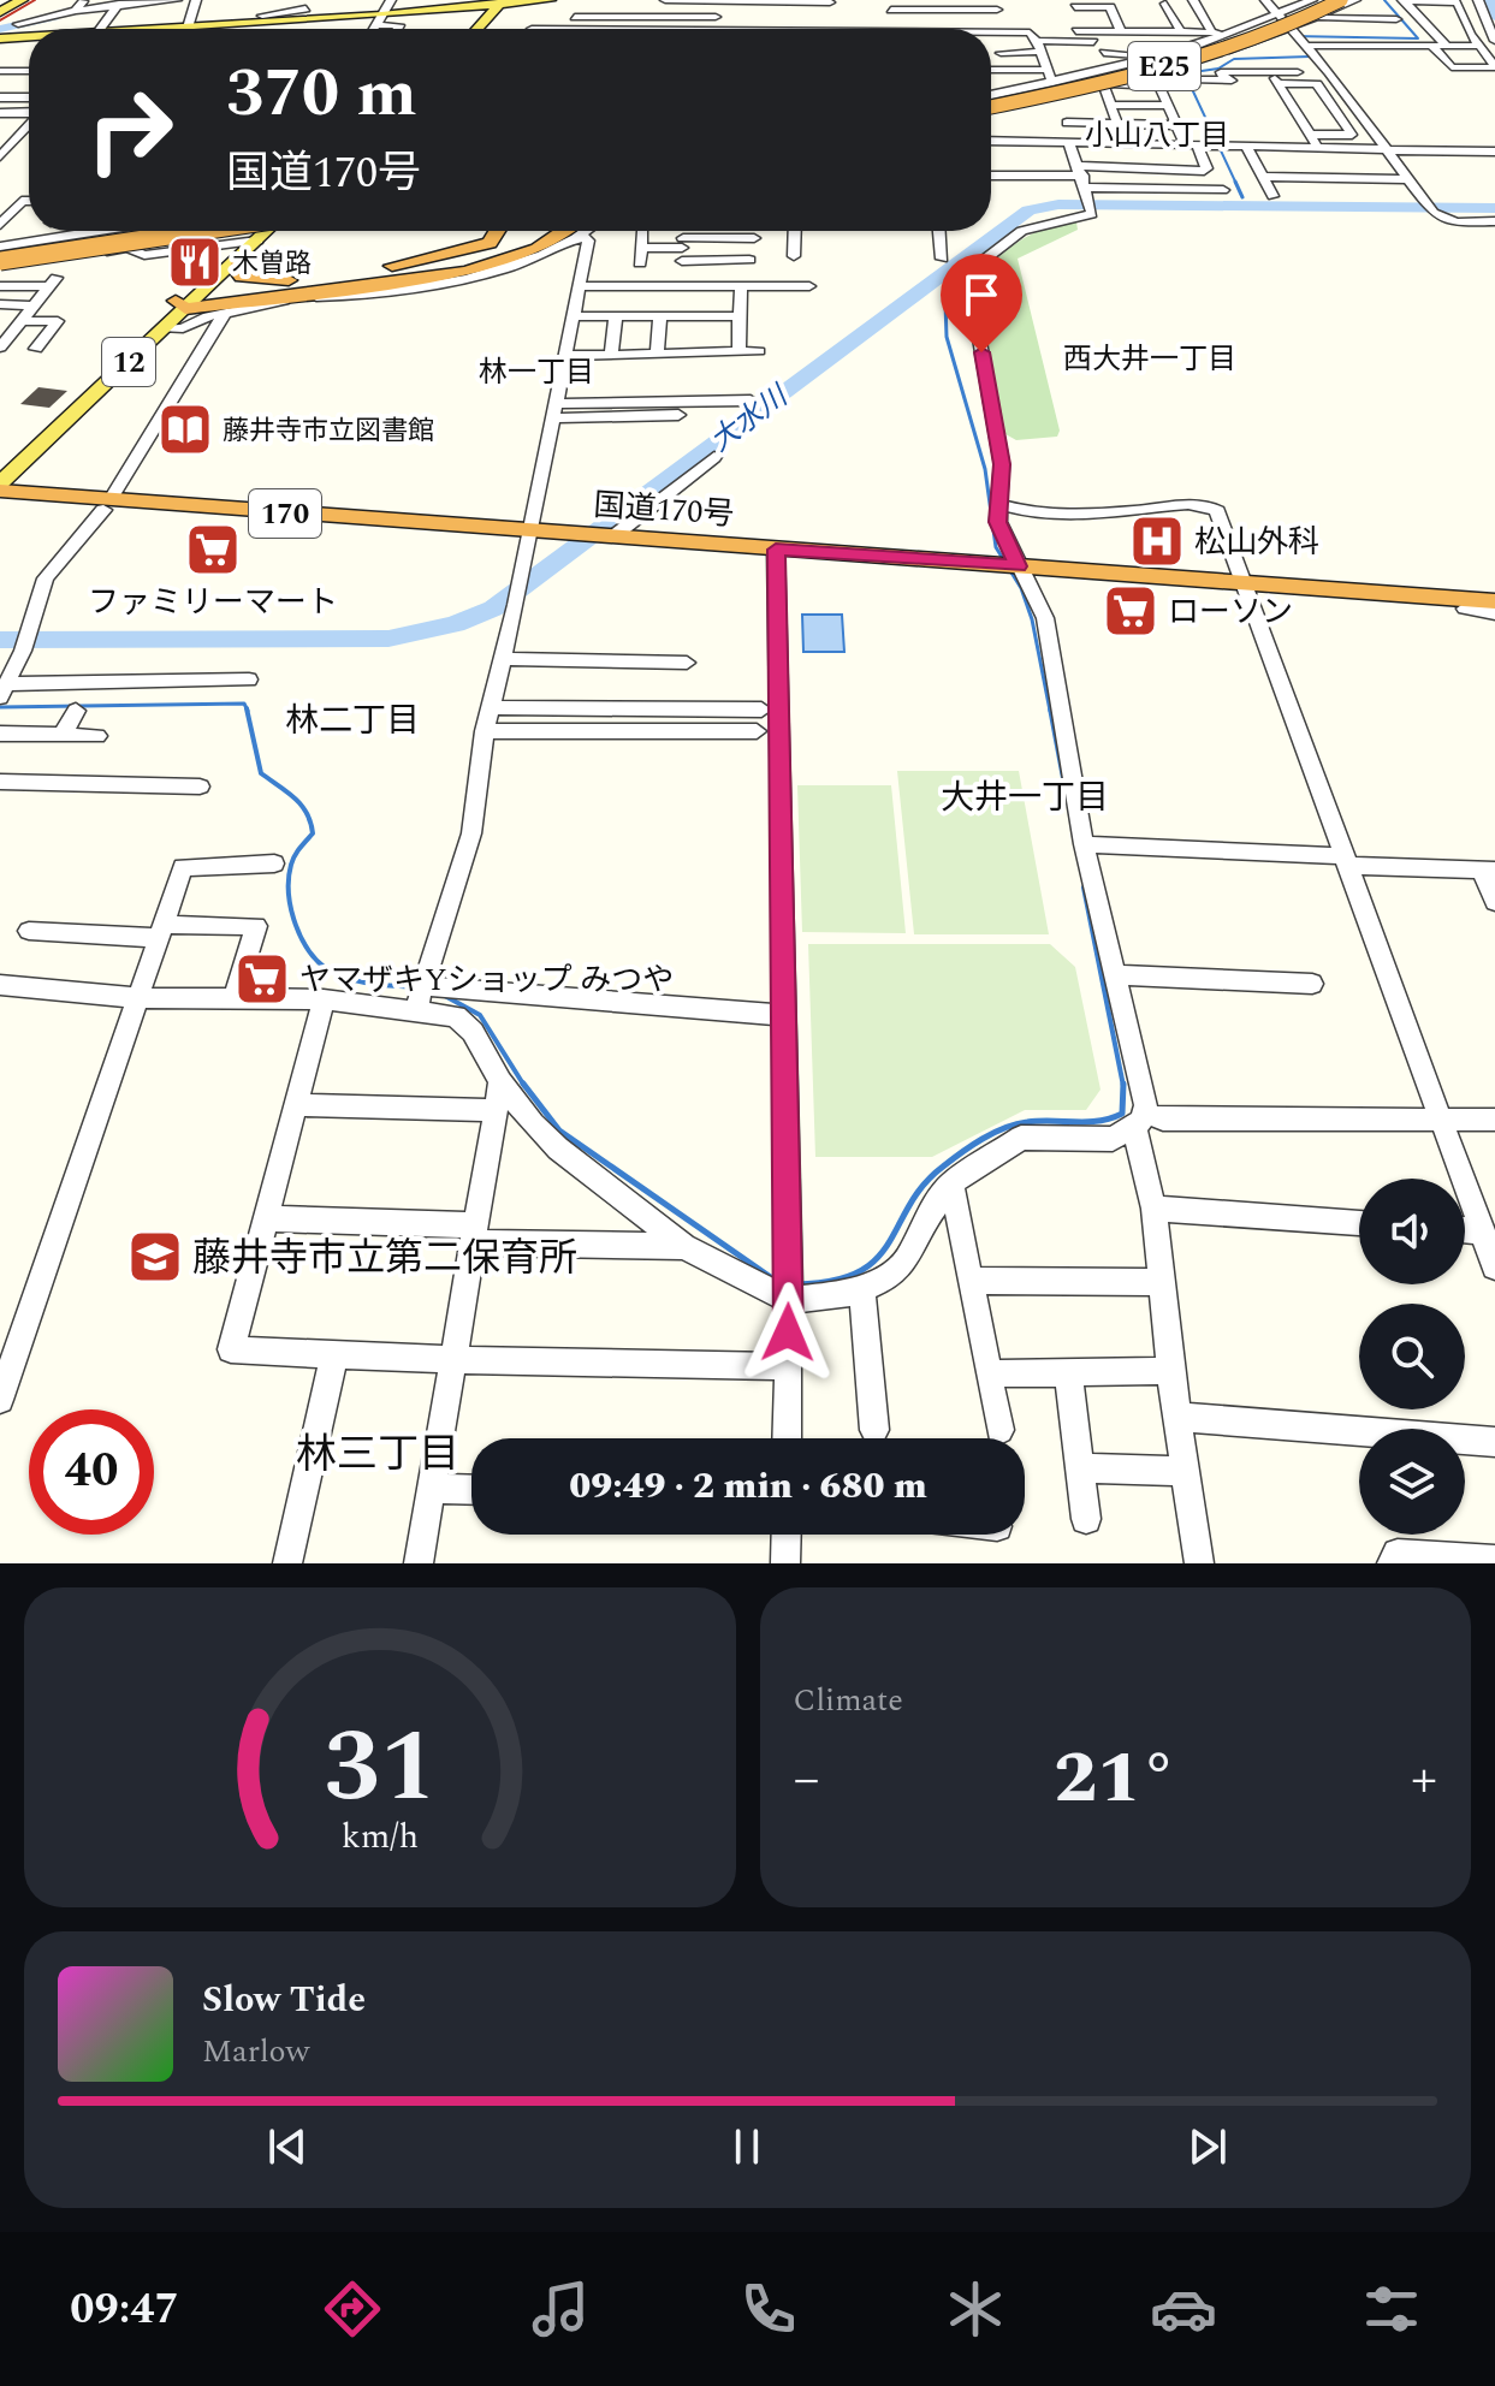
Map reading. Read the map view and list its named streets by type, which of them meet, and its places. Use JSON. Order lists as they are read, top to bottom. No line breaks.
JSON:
{"streets":{"highway":["E25","国道170号","170"],"main road":["12"]},"districts":["小山八丁目","西大井一丁目","林一丁目","林二丁目","大井一丁目","林三丁目"],"water":["大水川"],"places":{"restaurant":["木曽路"],"library":["藤井寺市立図書館"],"hospital":["松山外科"],"supermarket":["ファミリーマート","ローソン","ヤマザキYショップ みつや"],"school or university":["藤井寺市立第二保育所"]},"page":{"turn":["370 m","国道170号"],"limit":"40","trip":"09:49 · 2 min · 680 m","tile":"Climate","heat":["−","21°","+"],"song":["Slow Tide","Marlow"],"tabs":"09:47","gauge":["31","km/h"]}}
